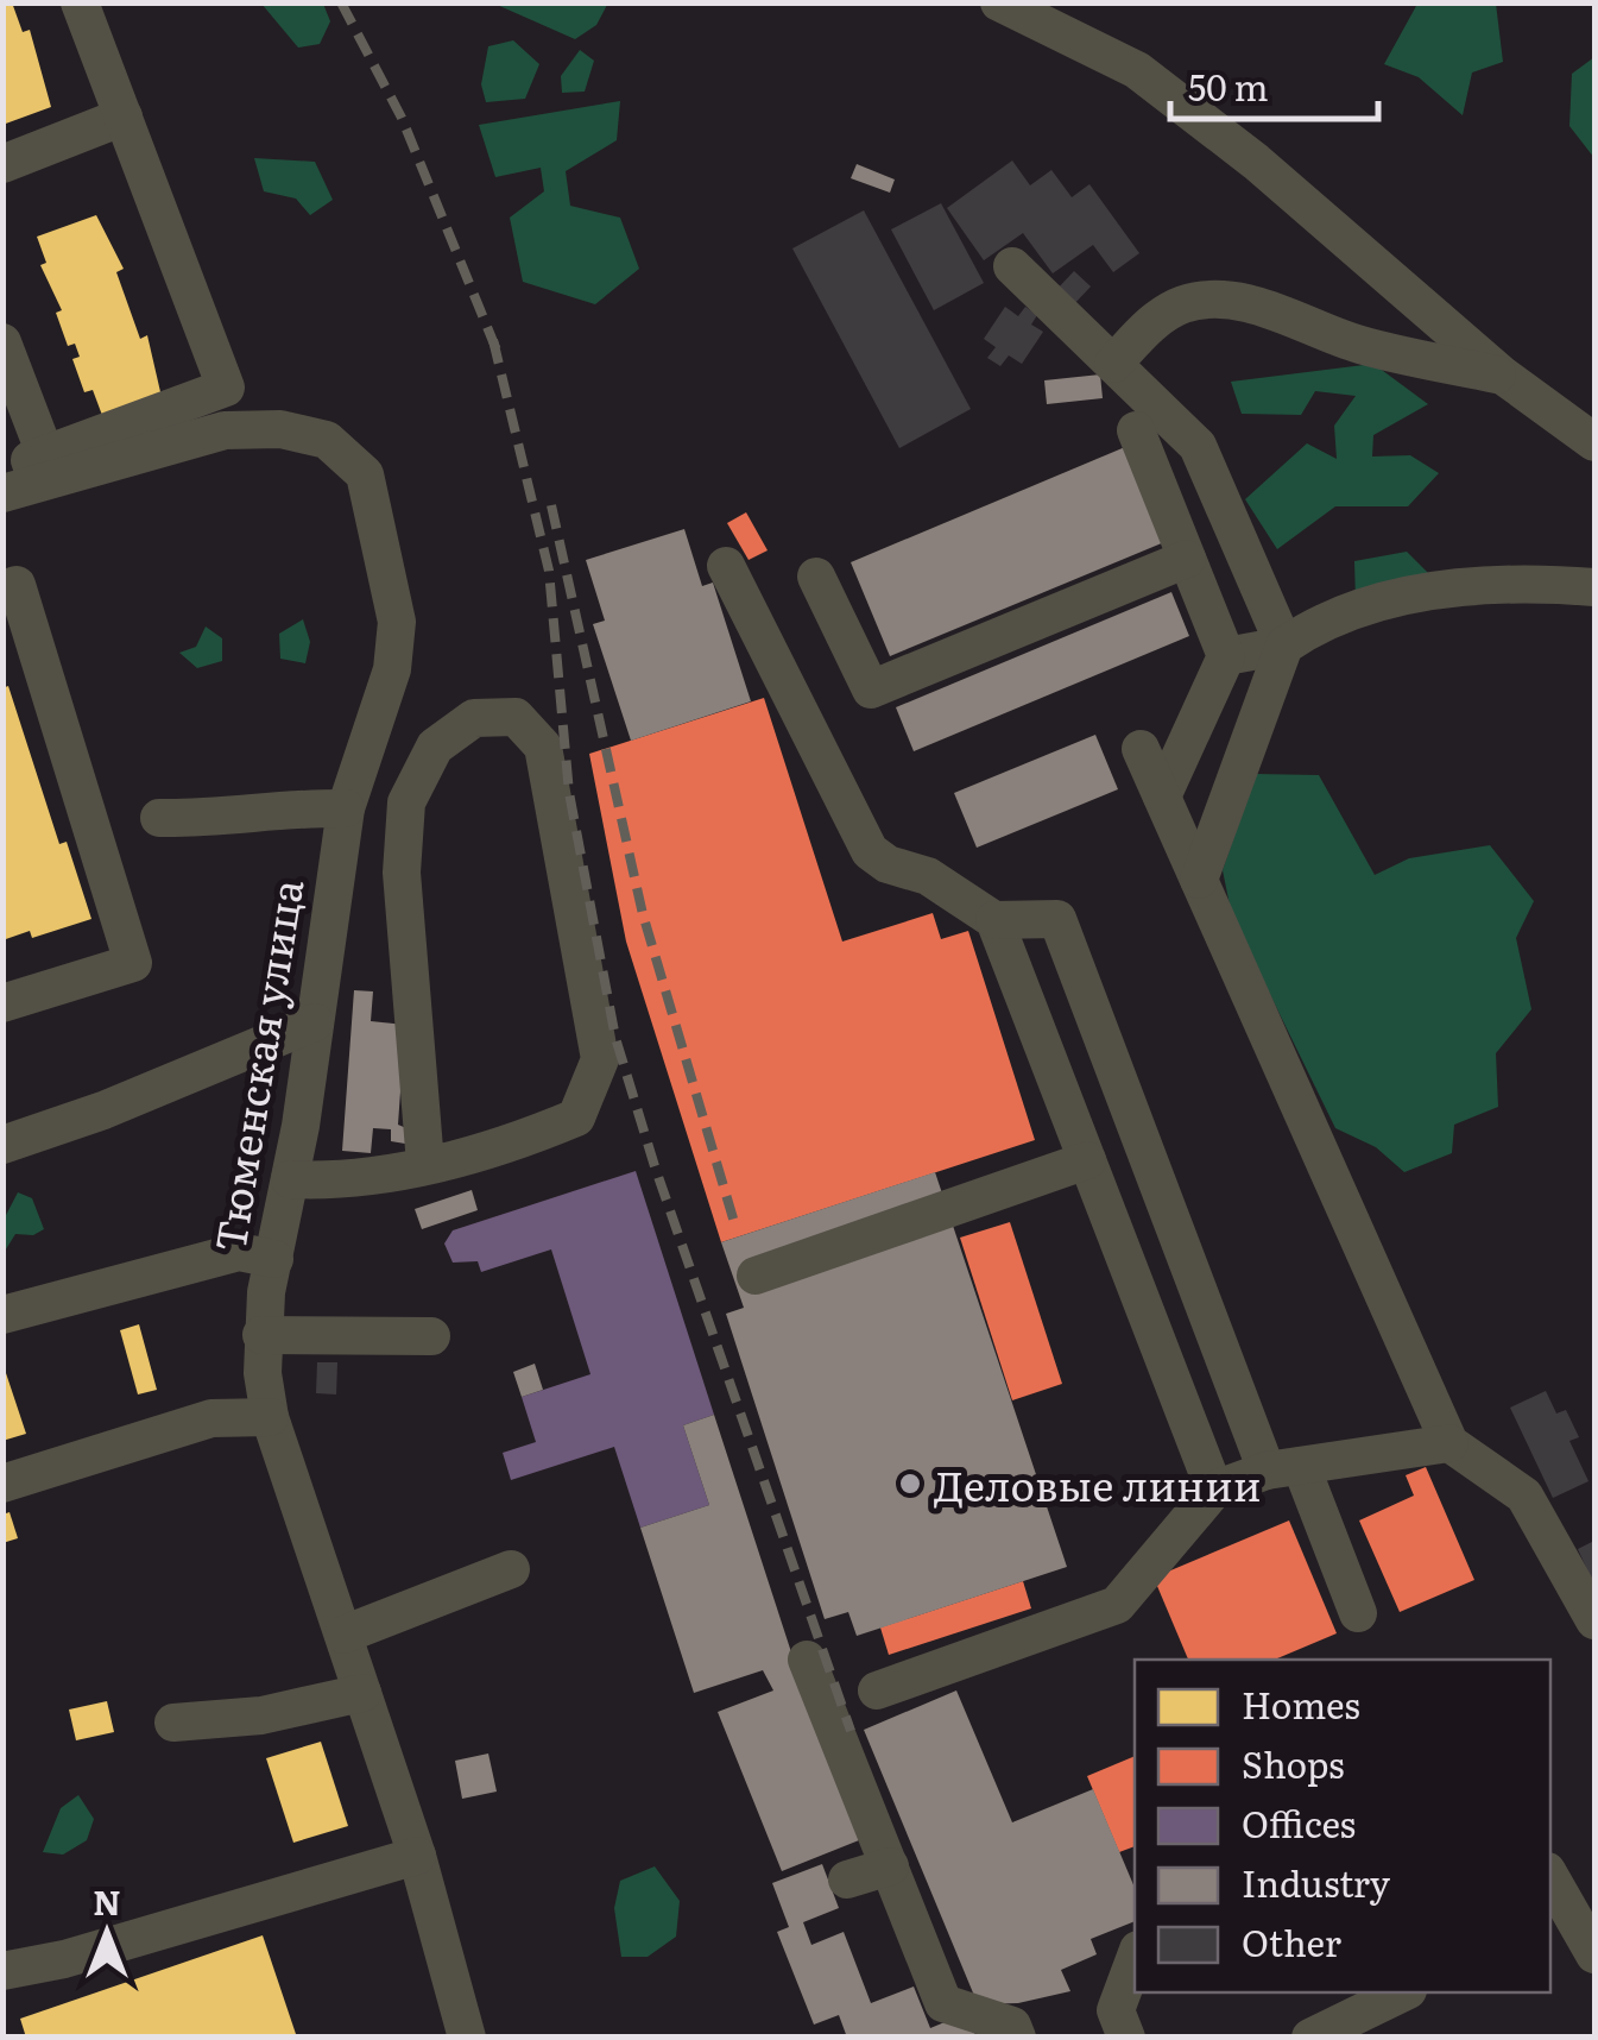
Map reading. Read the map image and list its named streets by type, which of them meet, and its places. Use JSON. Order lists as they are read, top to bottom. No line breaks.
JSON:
{"streets":{"street":["Тюменская улица"]},"places":["Деловые линии"],"legend":["Homes","Shops","Offices","Industry","Other"],"scale_bar":"50 m","north":"top"}
